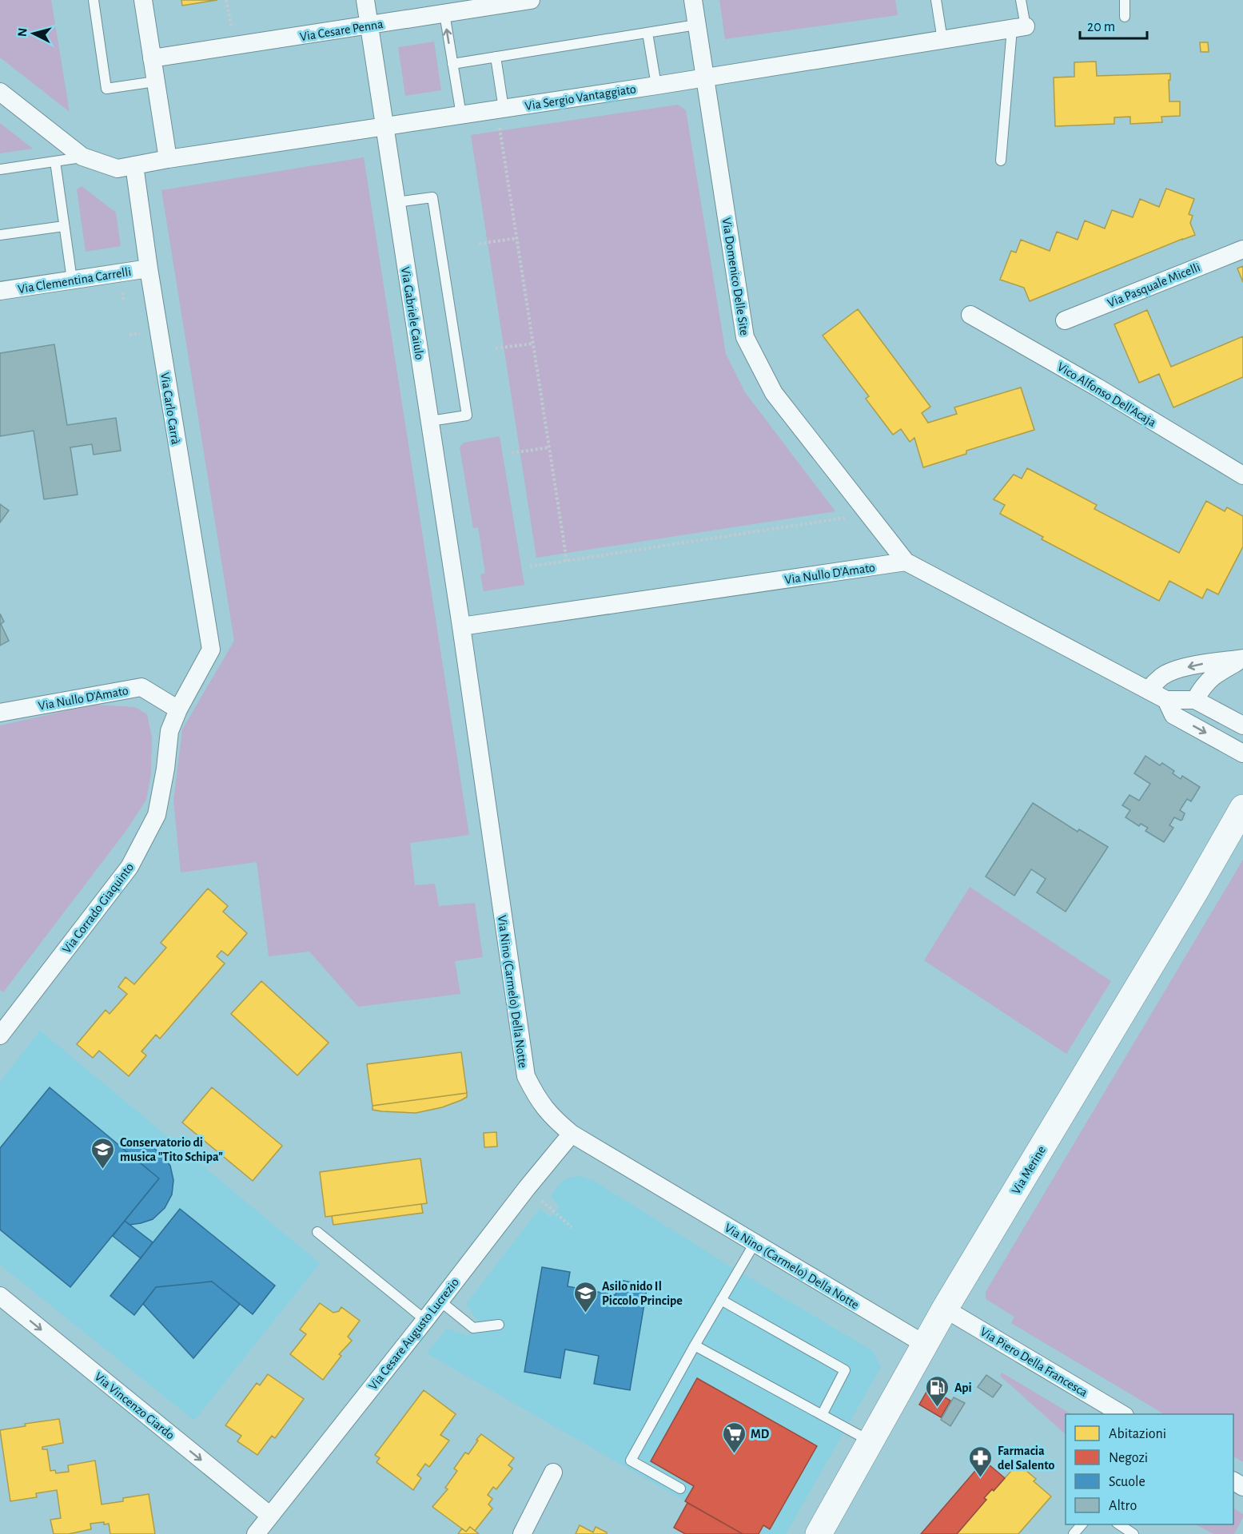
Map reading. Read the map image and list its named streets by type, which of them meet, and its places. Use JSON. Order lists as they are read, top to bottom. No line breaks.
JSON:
{"streets":{"main road":["Via Merine"],"street":["Via Cesare Penna","Via Sergio Vantaggiato","Via Domenico Delle Site","Via Clementina Carrelli","Via Pasquale Micelli","Via Gabriele Caiulo","Vico Alfonso Dell'Acaja","Via Carlo Carrà","Via Nullo D'Amato","Via Corrado Giaquinto","Via Nino (Carmelo) Della Notte","Via Cesare Augusto Lucrezio","Via Piero Della Francesca","Via Vincenzo Ciardo"]},"crossings":[["Via Cesare Penna","Via Gabriele Caiulo"],["Via Sergio Vantaggiato","Via Domenico Delle Site"],["Via Sergio Vantaggiato","Via Gabriele Caiulo"],["Via Sergio Vantaggiato","Via Carlo Carrà"],["Via Domenico Delle Site","Via Nullo D'Amato"],["Via Clementina Carrelli","Via Carlo Carrà"],["Via Gabriele Caiulo","Via Nullo D'Amato"],["Via Gabriele Caiulo","Via Nino (Carmelo) Della Notte"],["Via Carlo Carrà","Via Nullo D'Amato"],["Via Carlo Carrà","Via Corrado Giaquinto"],["Via Nullo D'Amato","Via Corrado Giaquinto"],["Via Nullo D'Amato","Via Nino (Carmelo) Della Notte"],["Via Nino (Carmelo) Della Notte","Via Merine"],["Via Nino (Carmelo) Della Notte","Via Cesare Augusto Lucrezio"],["Via Merine","Via Piero Della Francesca"],["Via Cesare Augusto Lucrezio","Via Vincenzo Ciardo"]],"one_way":["Via Vincenzo Ciardo"],"places":{"school or university":["Conservatorio di musica \"Tito Schipa\"","Asilo nido Il Piccolo Principe"],"fuel station":["Api"],"supermarket":["MD"],"pharmacy":["Farmacia del Salento"]},"legend":["Abitazioni","Negozi","Scuole","Altro"],"scale_bar":"20 m","north":"left"}
